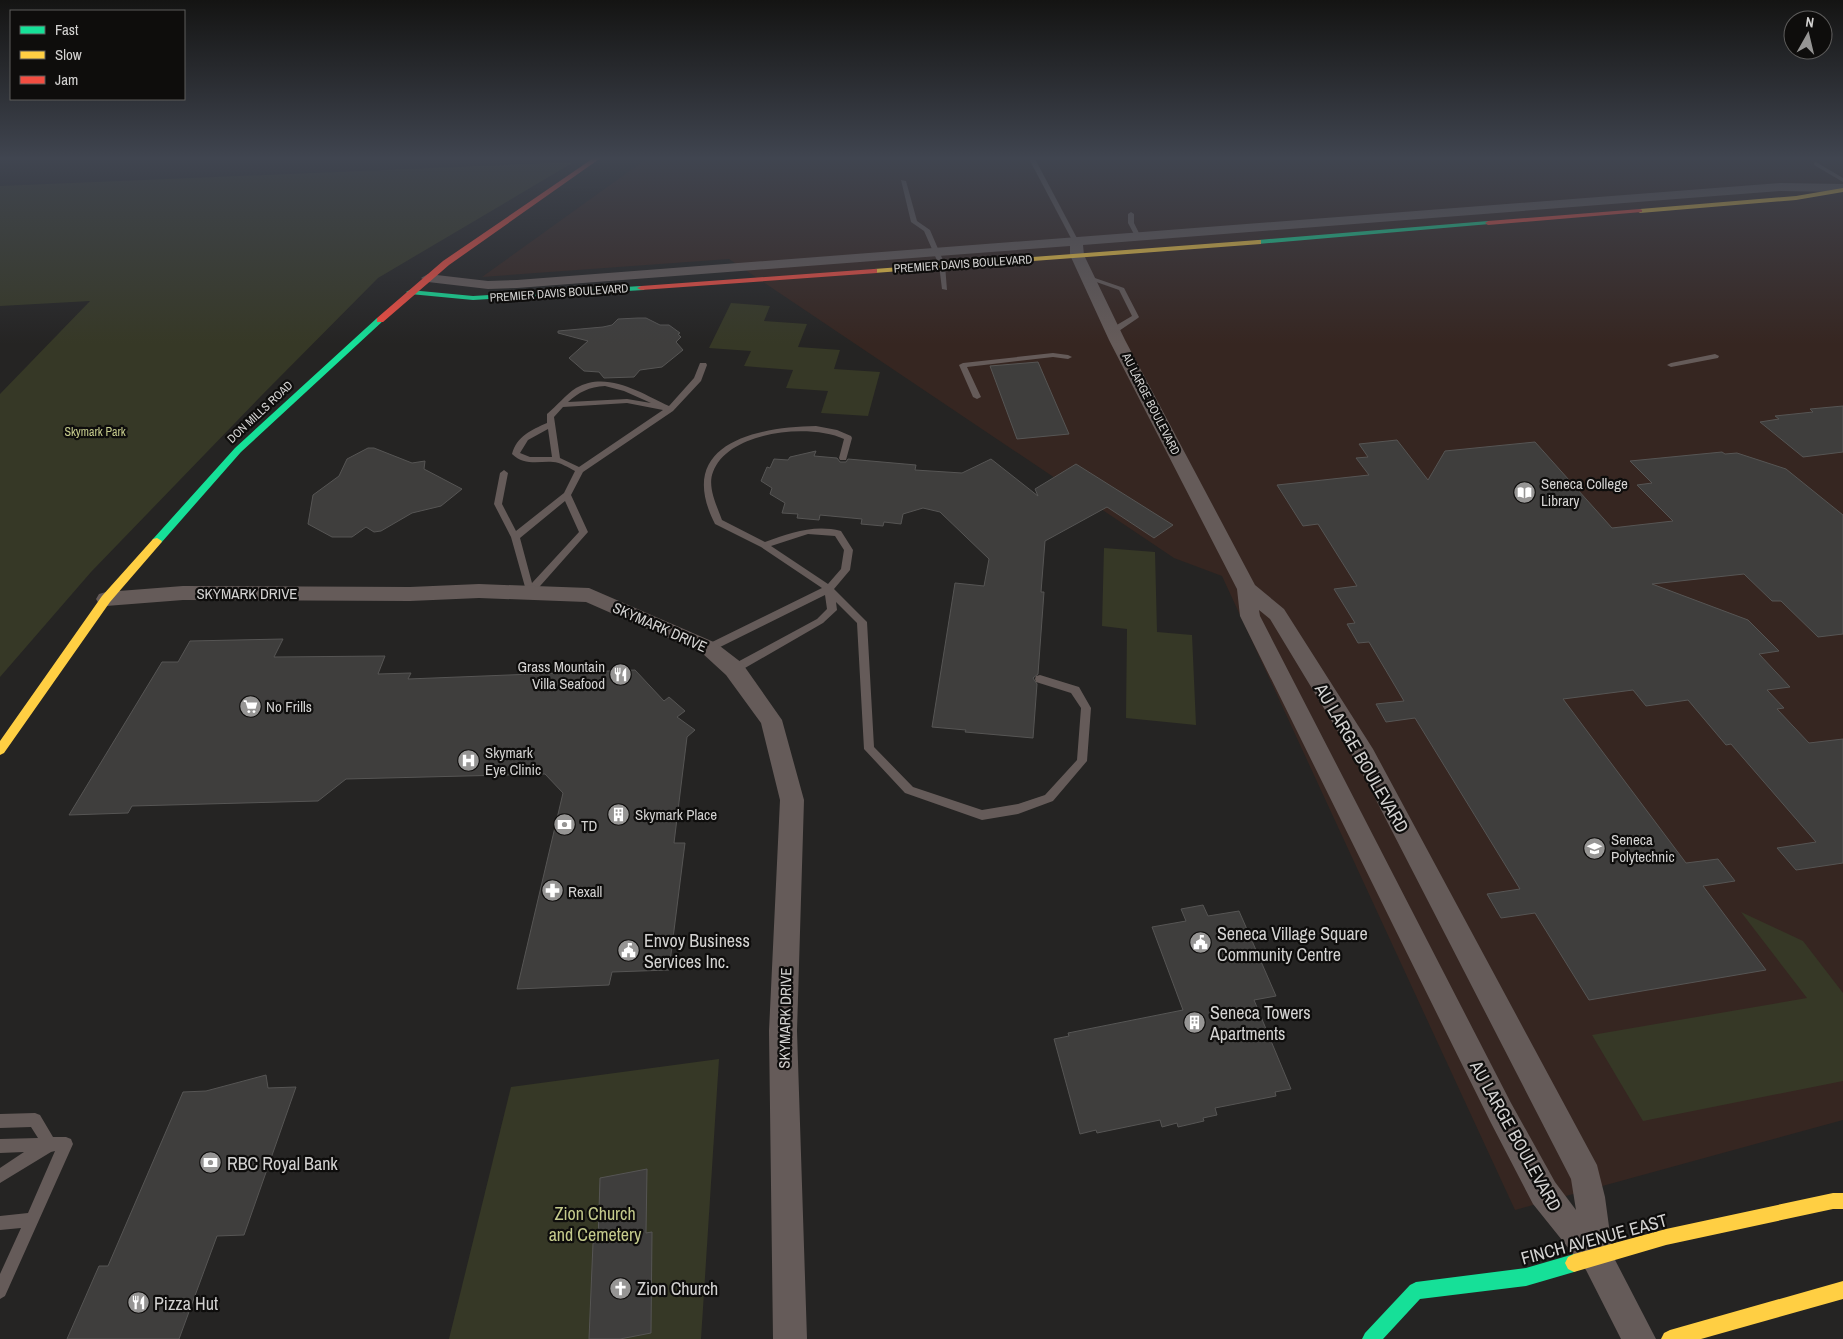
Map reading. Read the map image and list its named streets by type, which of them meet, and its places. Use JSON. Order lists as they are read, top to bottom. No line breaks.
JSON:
{"streets":{"street":["PREMIER DAVIS BOULEVARD","AU LARGE BOULEVARD","DON MILLS ROAD","SKYMARK DRIVE","FINCH AVENUE EAST"]},"crossings":[["PREMIER DAVIS BOULEVARD","AU LARGE BOULEVARD"],["PREMIER DAVIS BOULEVARD","DON MILLS ROAD"],["AU LARGE BOULEVARD","FINCH AVENUE EAST"],["DON MILLS ROAD","SKYMARK DRIVE"]],"parks":["Skymark Park","Zion Church and Cemetery"],"places":{"library":["Seneca College Library"],"restaurant":["Grass Mountain Villa Seafood","Pizza Hut"],"supermarket":["No Frills"],"hospital":["Skymark Eye Clinic"],"building":["Skymark Place","Seneca Towers Apartments"],"bank":["TD","RBC Royal Bank"],"school or university":["Seneca Polytechnic"],"pharmacy":["Rexall"],"public building":["Seneca Village Square Community Centre","Envoy Business Services Inc."],"church":["Zion Church"]},"legend":["Fast","Slow","Jam"],"north":"top"}
